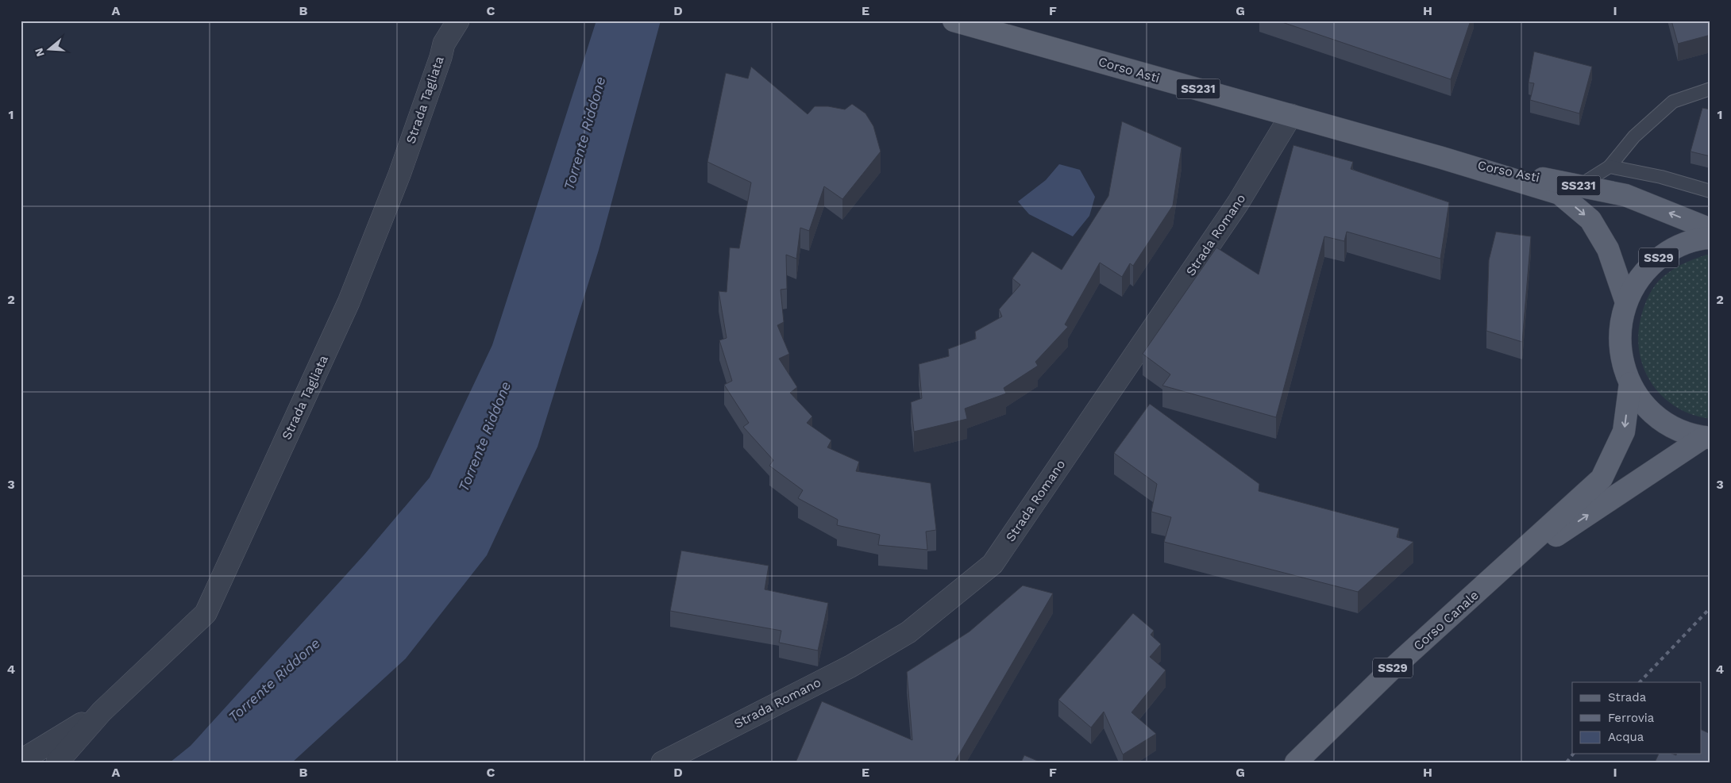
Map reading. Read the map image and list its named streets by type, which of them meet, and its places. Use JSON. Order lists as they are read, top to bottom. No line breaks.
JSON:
{"streets":{"main road":["Corso Asti","SS231","SS29","Corso Canale"],"street":["Strada Tagliata","Strada Romano"]},"crossings":[["Corso Asti","Strada Romano"],["Corso Asti","SS29"],["SS29","Corso Canale"]],"water":["Torrente Riddone"],"legend":["Strada","Ferrovia","Acqua"],"north":"left","grid":{"columns":["A","B","C","D","E","F","G","H","I"],"rows":["1","2","3","4"]}}
